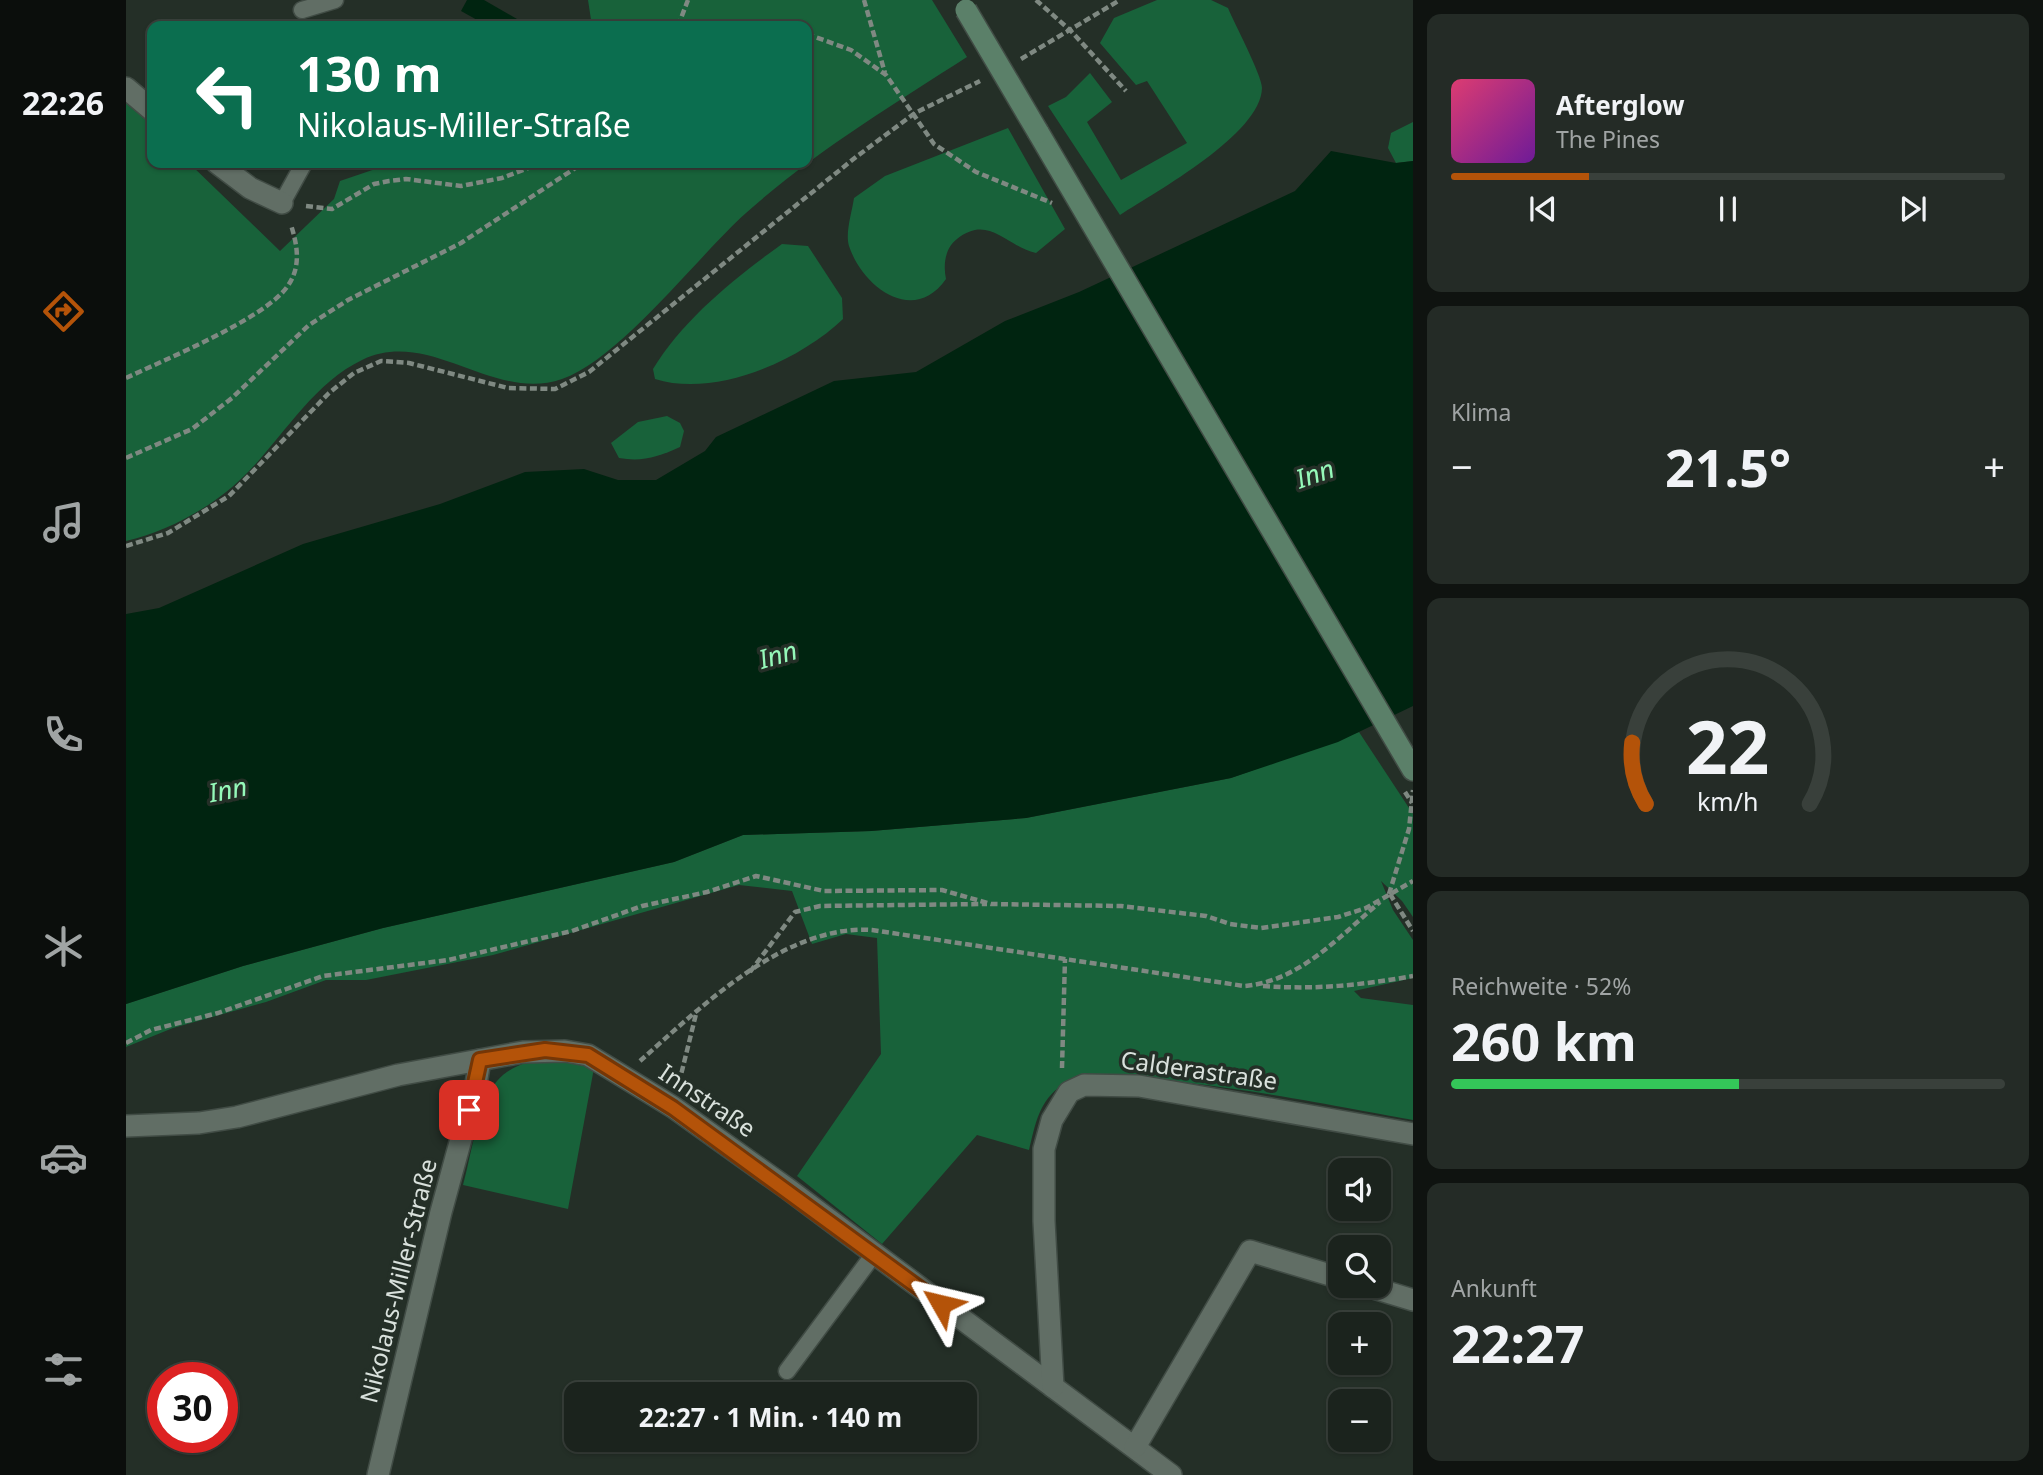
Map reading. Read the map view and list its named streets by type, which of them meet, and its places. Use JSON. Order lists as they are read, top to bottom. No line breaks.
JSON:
{"streets":{"street":["Calderastraße","Innstraße","Nikolaus-Miller-Straße"]},"crossings":[["Innstraße","Nikolaus-Miller-Straße"]],"water":["Inn"],"page":{"tabs":"22:26","turn":["130 m","Nikolaus-Miller-Straße"],"song":["Afterglow","The Pines"],"tile":["Klima",["Reichweite · 52%","260 km"],["Ankunft","22:27"]],"heat":["−","21.5°","+"],"map_buttons":["+","−"],"limit":"30","trip":"22:27 · 1 Min. · 140 m","gauge":["22","km/h"]}}
